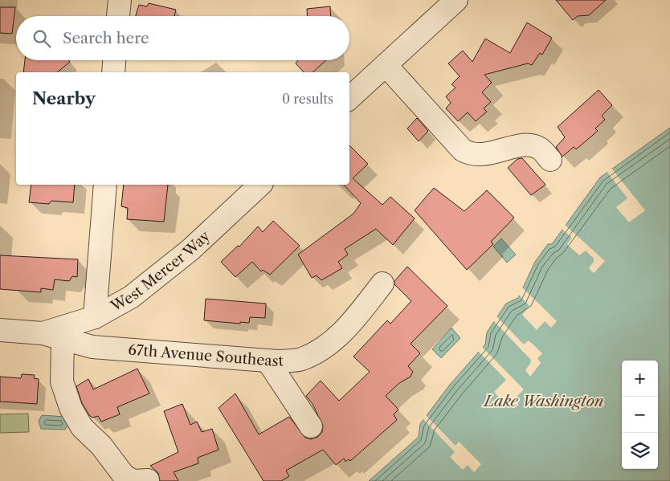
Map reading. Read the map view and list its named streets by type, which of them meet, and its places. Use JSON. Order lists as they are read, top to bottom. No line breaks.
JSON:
{"streets":{"street":["West Mercer Way","67th Avenue Southeast"]},"crossings":[["West Mercer Way","67th Avenue Southeast"]],"water":["Lake Washington"],"page":{"search":"Search here","heading":["Nearby","0 results"],"map_buttons":["+","−"]}}
